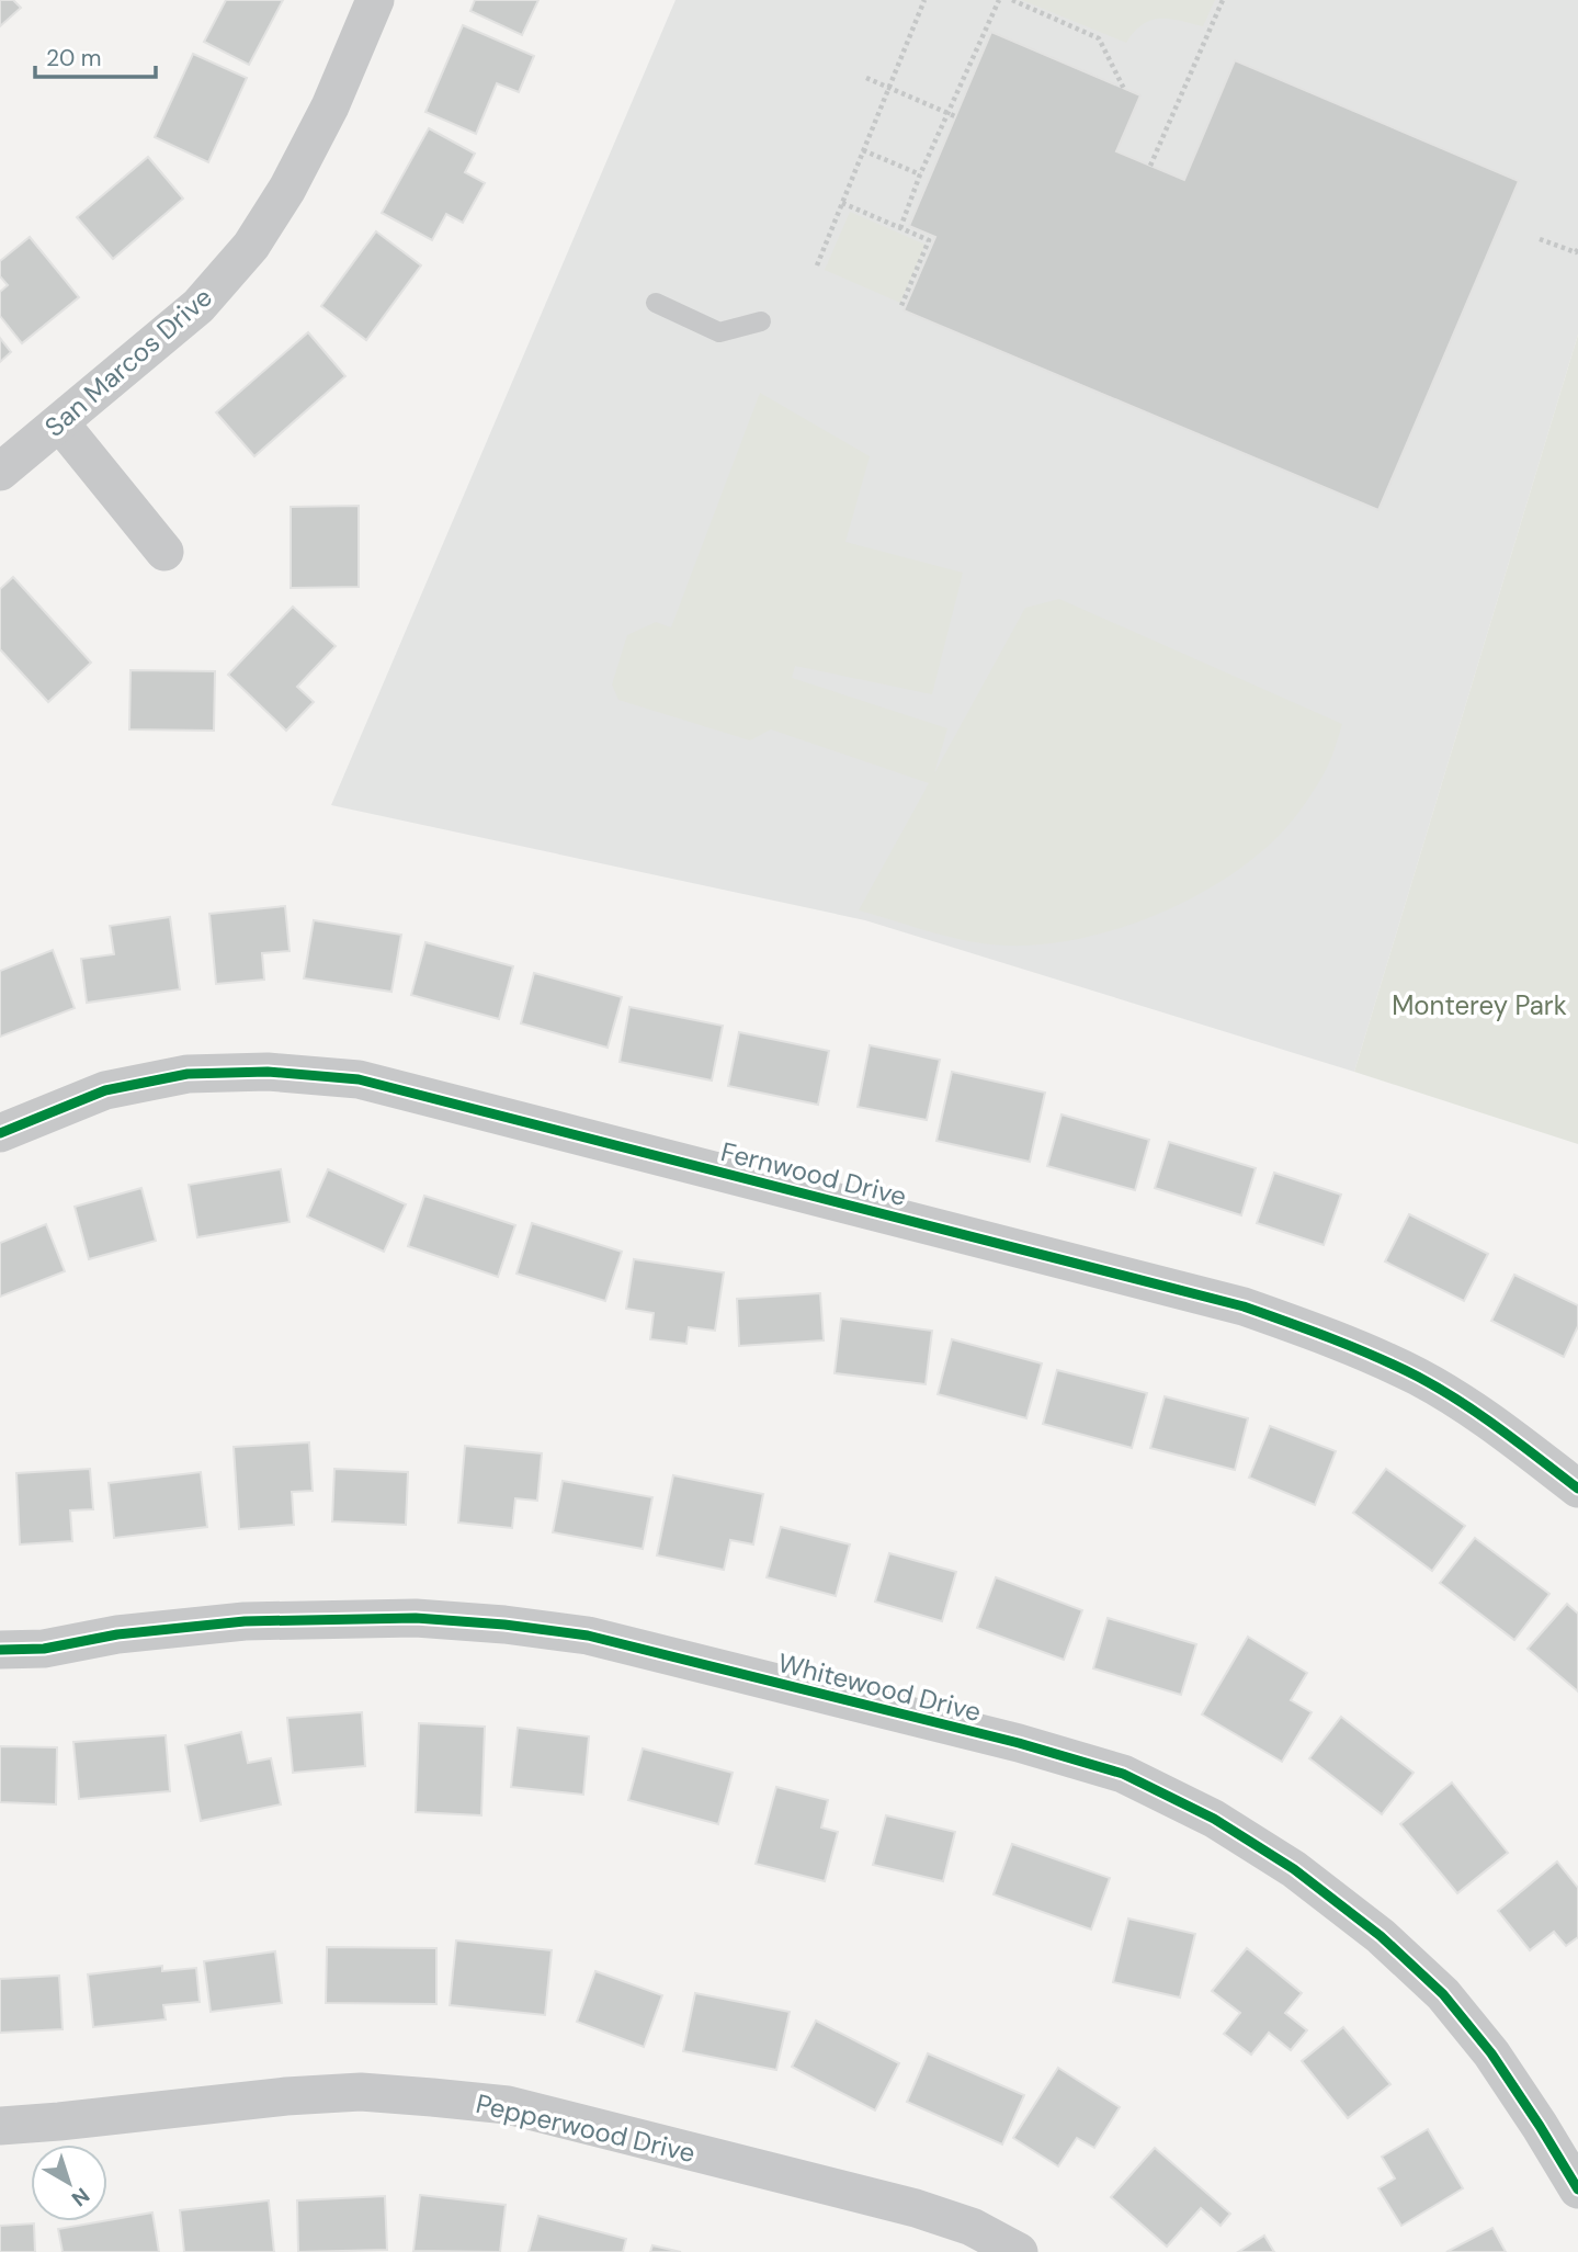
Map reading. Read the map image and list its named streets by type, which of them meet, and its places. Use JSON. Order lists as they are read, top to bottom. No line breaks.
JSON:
{"streets":{"street":["San Marcos Drive","Fernwood Drive","Whitewood Drive","Pepperwood Drive"]},"parks":["Monterey Park"],"scale_bar":"20 m","north":"bottom right"}
